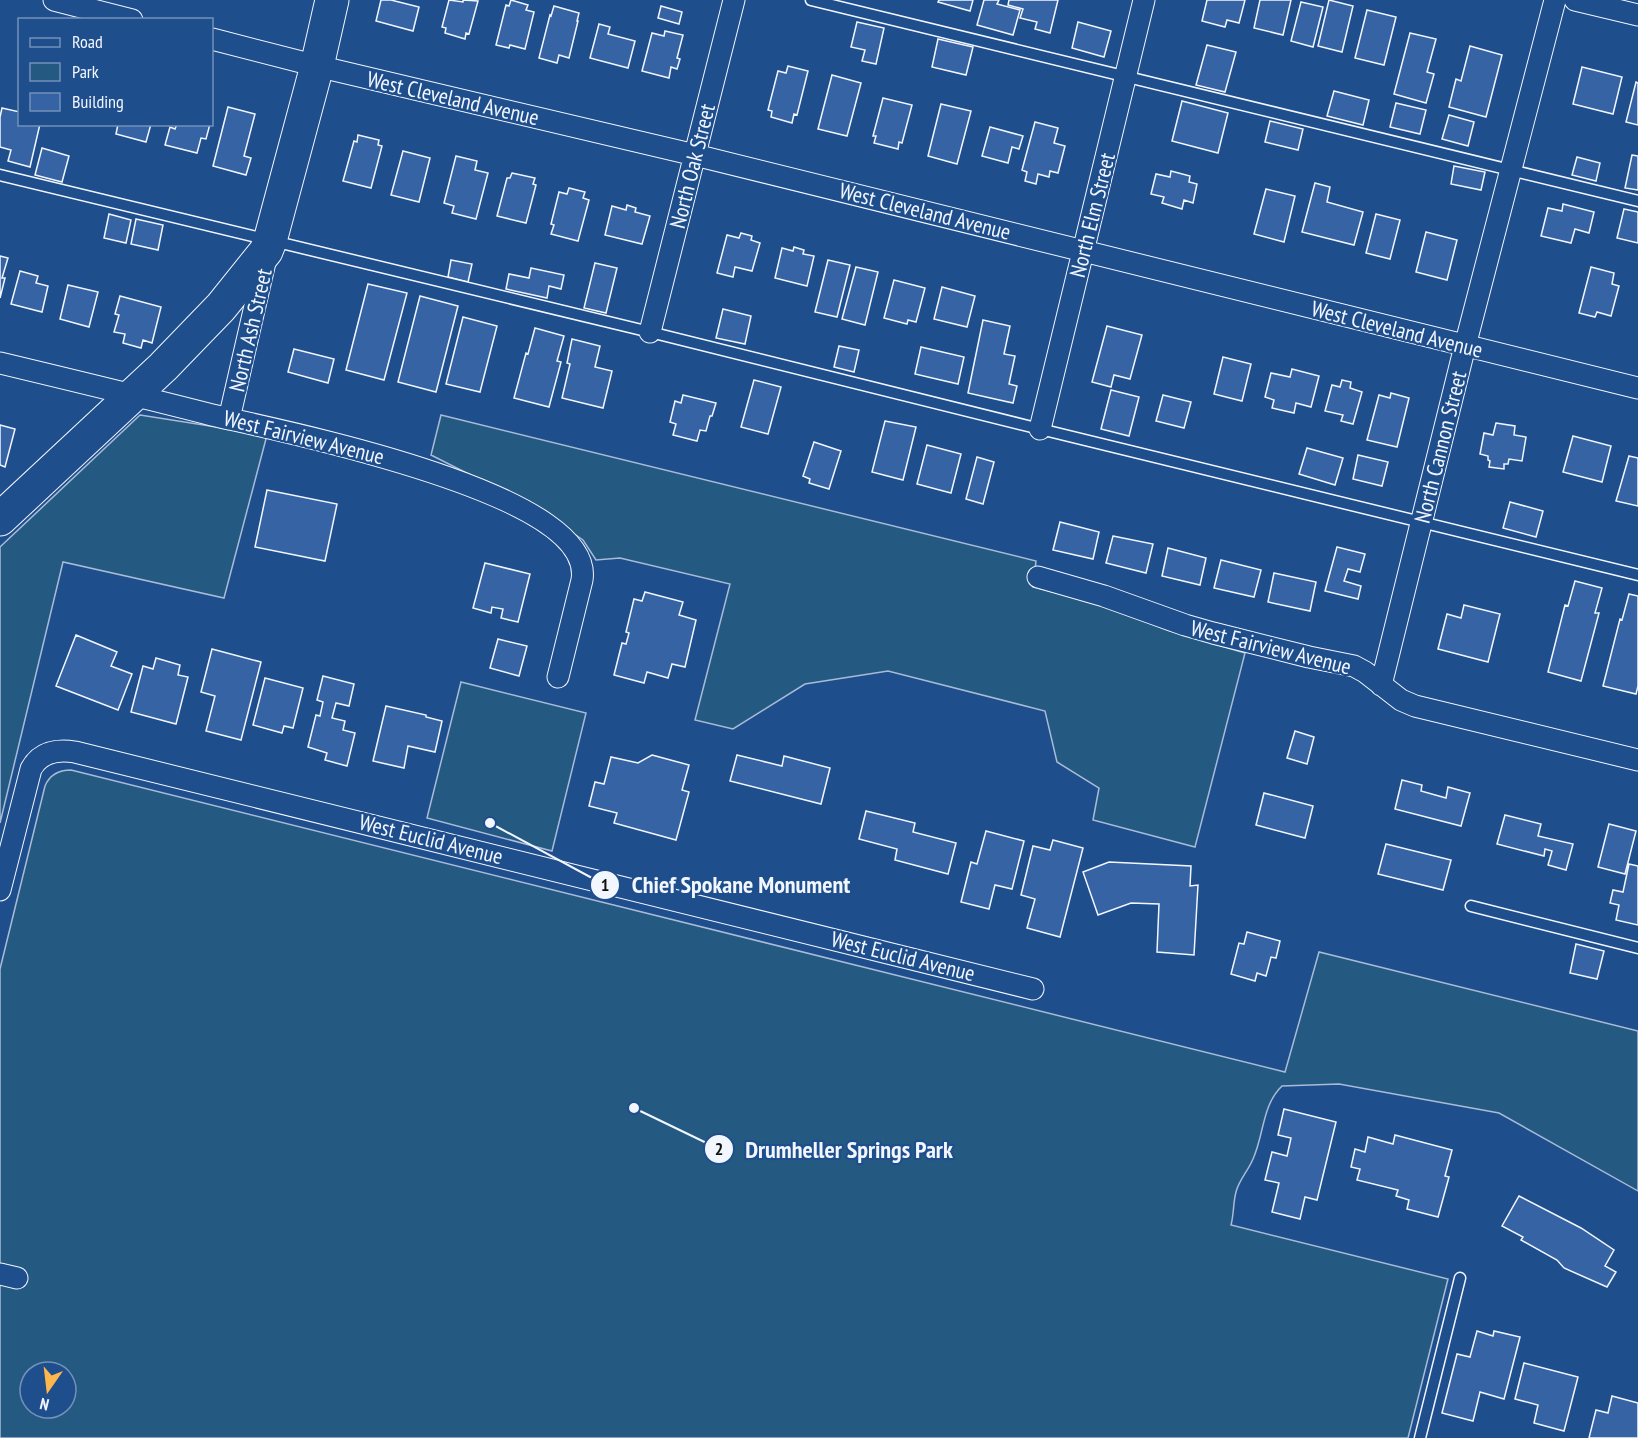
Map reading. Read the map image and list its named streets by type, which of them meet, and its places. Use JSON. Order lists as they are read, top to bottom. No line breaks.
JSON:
{"streets":{"street":["West Cleveland Avenue","North Oak Street","North Elm Street","North Ash Street","West Fairview Avenue","North Cannon Street","West Euclid Avenue"]},"crossings":[["West Cleveland Avenue","North Oak Street"],["West Cleveland Avenue","North Elm Street"],["West Cleveland Avenue","North Cannon Street"],["North Ash Street","West Fairview Avenue"],["West Fairview Avenue","North Cannon Street"]],"places":["Chief Spokane Monument","Drumheller Springs Park"],"legend":["Road","Park","Building"],"north":"bottom"}
